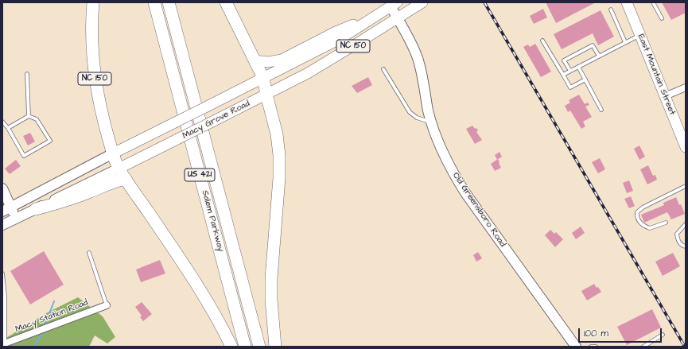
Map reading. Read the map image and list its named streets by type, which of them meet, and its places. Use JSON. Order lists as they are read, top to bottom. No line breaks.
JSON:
{"streets":{"highway":["NC 150","US 421","Salem Parkway"],"main road":["East Mountain Street","Macy Grove Road"],"street":["Old Greensboro Road","Macy Station Road"]},"crossings":[["NC 150","Macy Grove Road"],["Macy Grove Road","Old Greensboro Road"]],"scale_bar":"100 m"}
